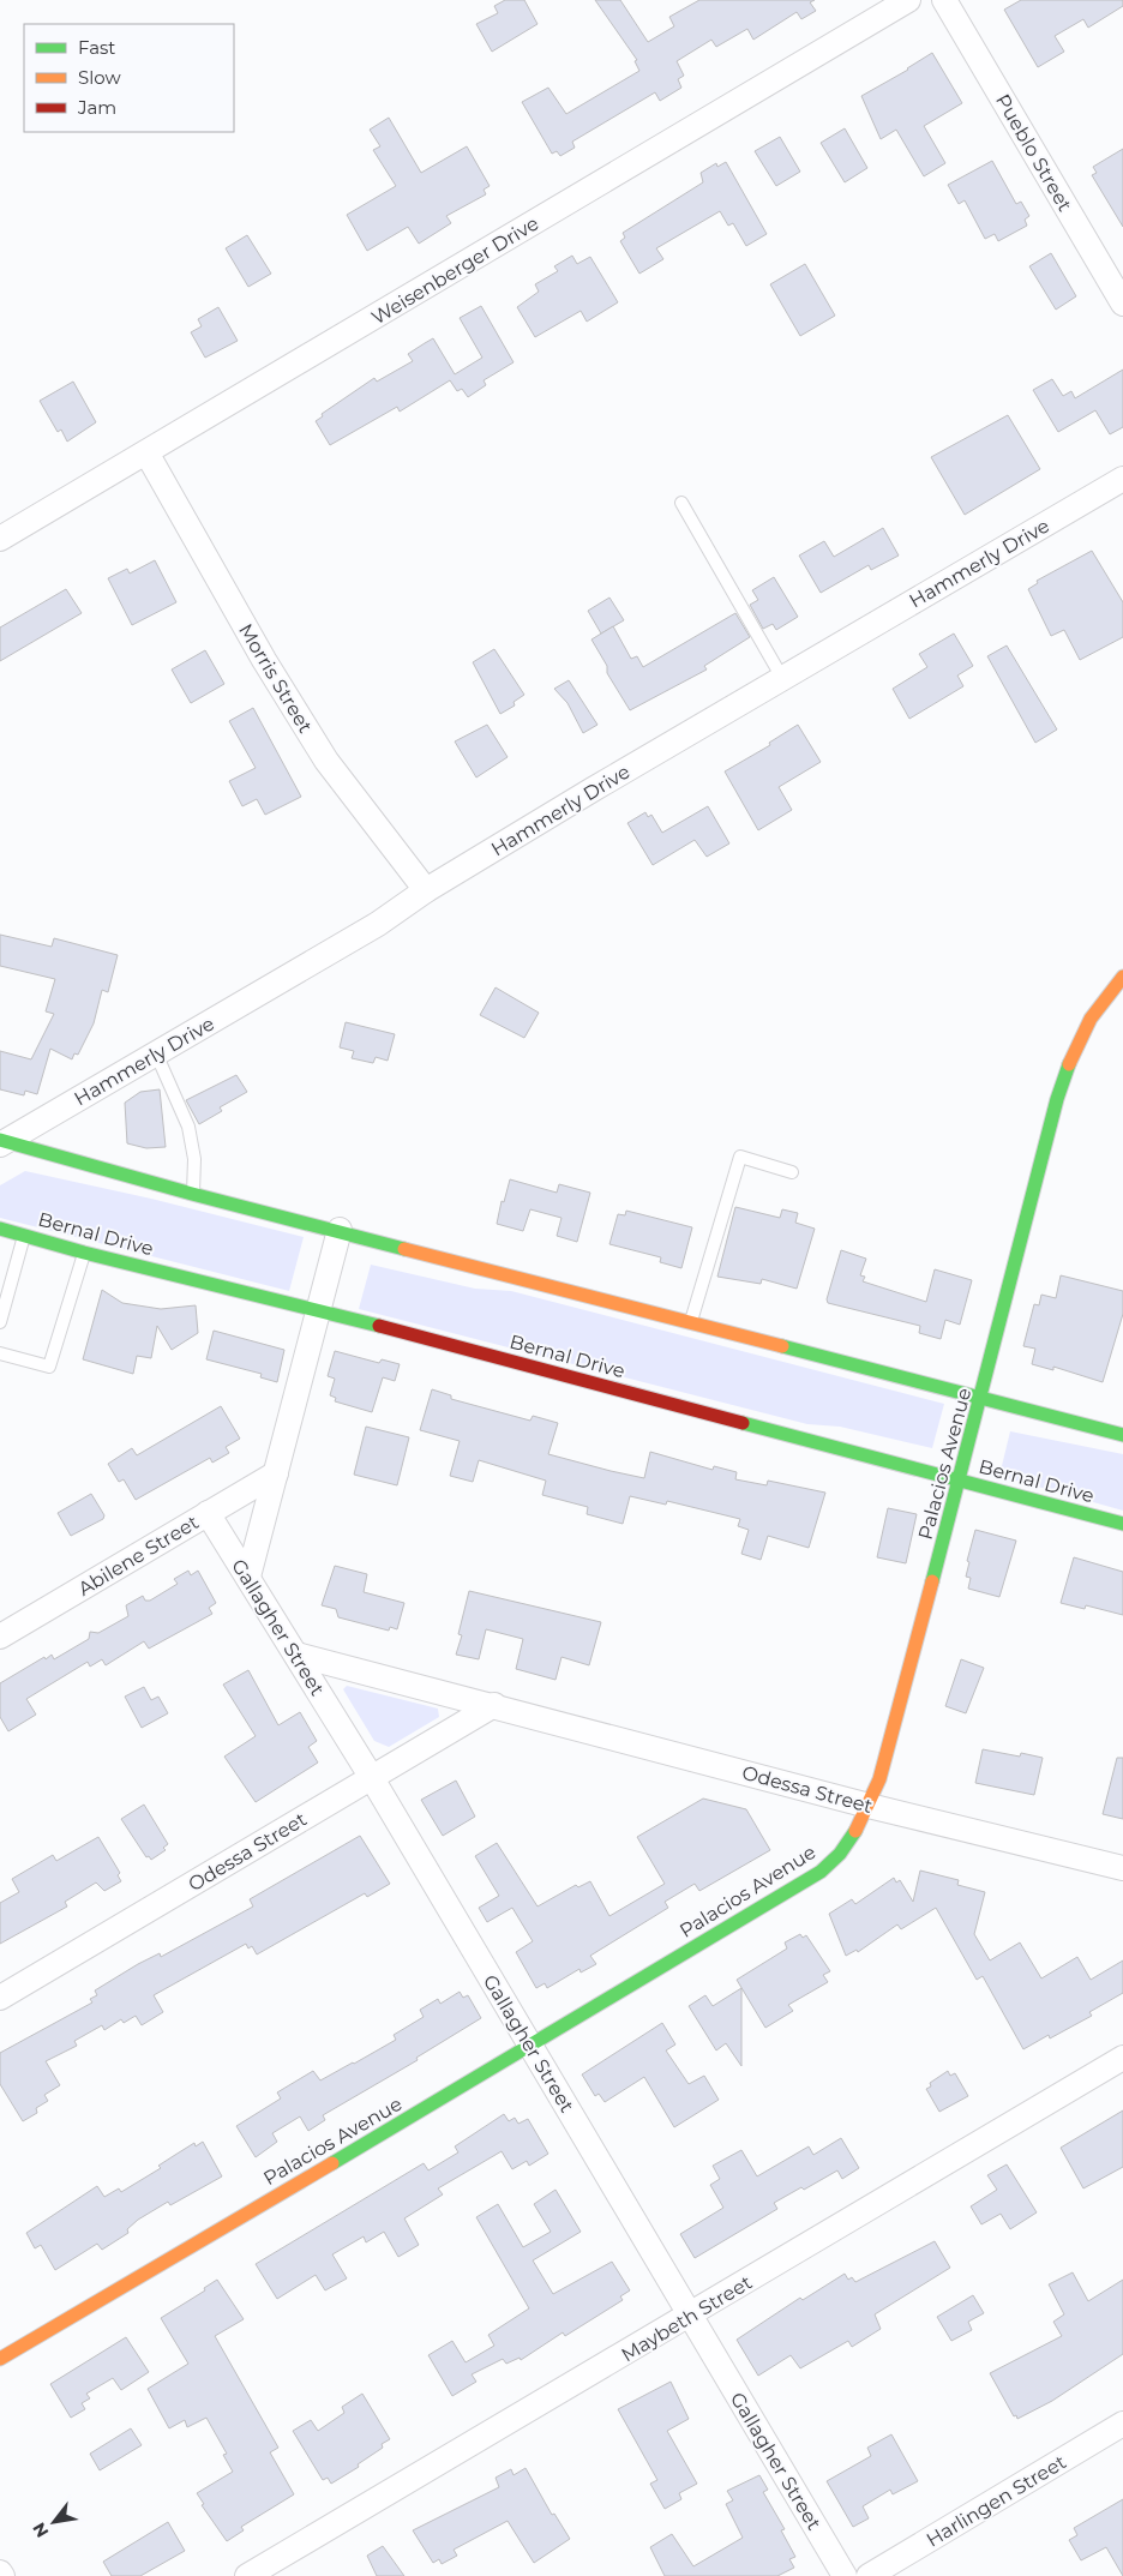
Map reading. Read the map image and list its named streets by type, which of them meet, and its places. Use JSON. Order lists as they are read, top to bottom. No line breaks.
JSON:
{"streets":{"street":["Pueblo Street","Weisenberger Drive","Hammerly Drive","Morris Street","Bernal Drive","Palacios Avenue","Abilene Street","Gallagher Street","Odessa Street","Maybeth Street","Harlingen Street"]},"crossings":[["Weisenberger Drive","Morris Street"],["Hammerly Drive","Morris Street"],["Bernal Drive","Palacios Avenue"],["Palacios Avenue","Gallagher Street"],["Palacios Avenue","Odessa Street"],["Abilene Street","Gallagher Street"],["Gallagher Street","Odessa Street"],["Gallagher Street","Maybeth Street"]],"legend":["Fast","Slow","Jam"],"north":"bottom left"}
